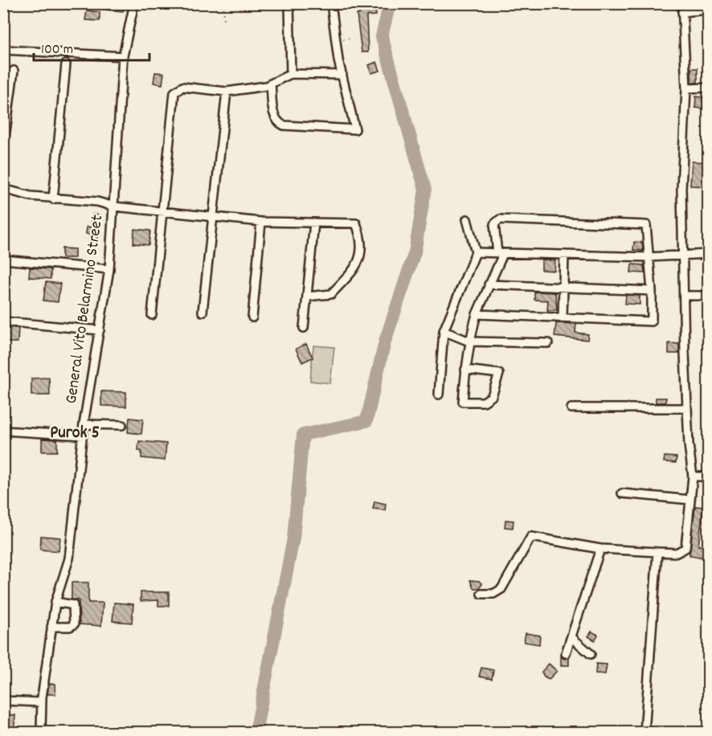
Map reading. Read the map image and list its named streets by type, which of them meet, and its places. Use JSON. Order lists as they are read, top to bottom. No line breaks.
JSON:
{"streets":{"street":["General Vito Belarmino Street"]},"districts":["Purok 5"],"scale_bar":"100 m"}
